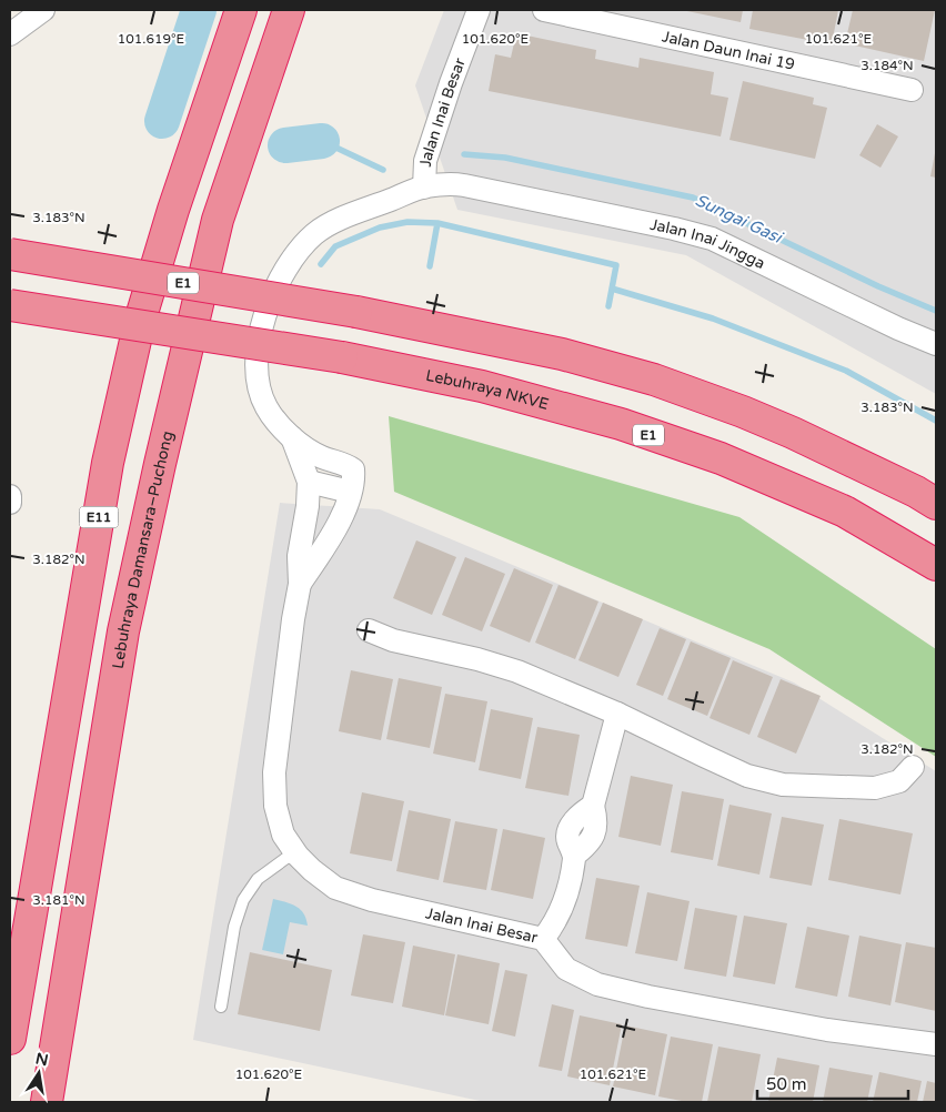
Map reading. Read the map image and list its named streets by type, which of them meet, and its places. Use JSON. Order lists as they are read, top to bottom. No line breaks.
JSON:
{"streets":{"highway":["E1","Lebuhraya NKVE","E11","Lebuhraya Damansara–Puchong"],"street":["Jalan Daun Inai 19","Jalan Inai Besar","Jalan Inai Jingga"]},"crossings":[["Jalan Inai Besar","Jalan Inai Jingga"]],"water":["Sungai Gasi"],"scale_bar":"50 m","north":"top","coordinates":["101.619°E","101.620°E","101.621°E","3.184°N","3.183°N","3.182°N","3.181°N"]}
